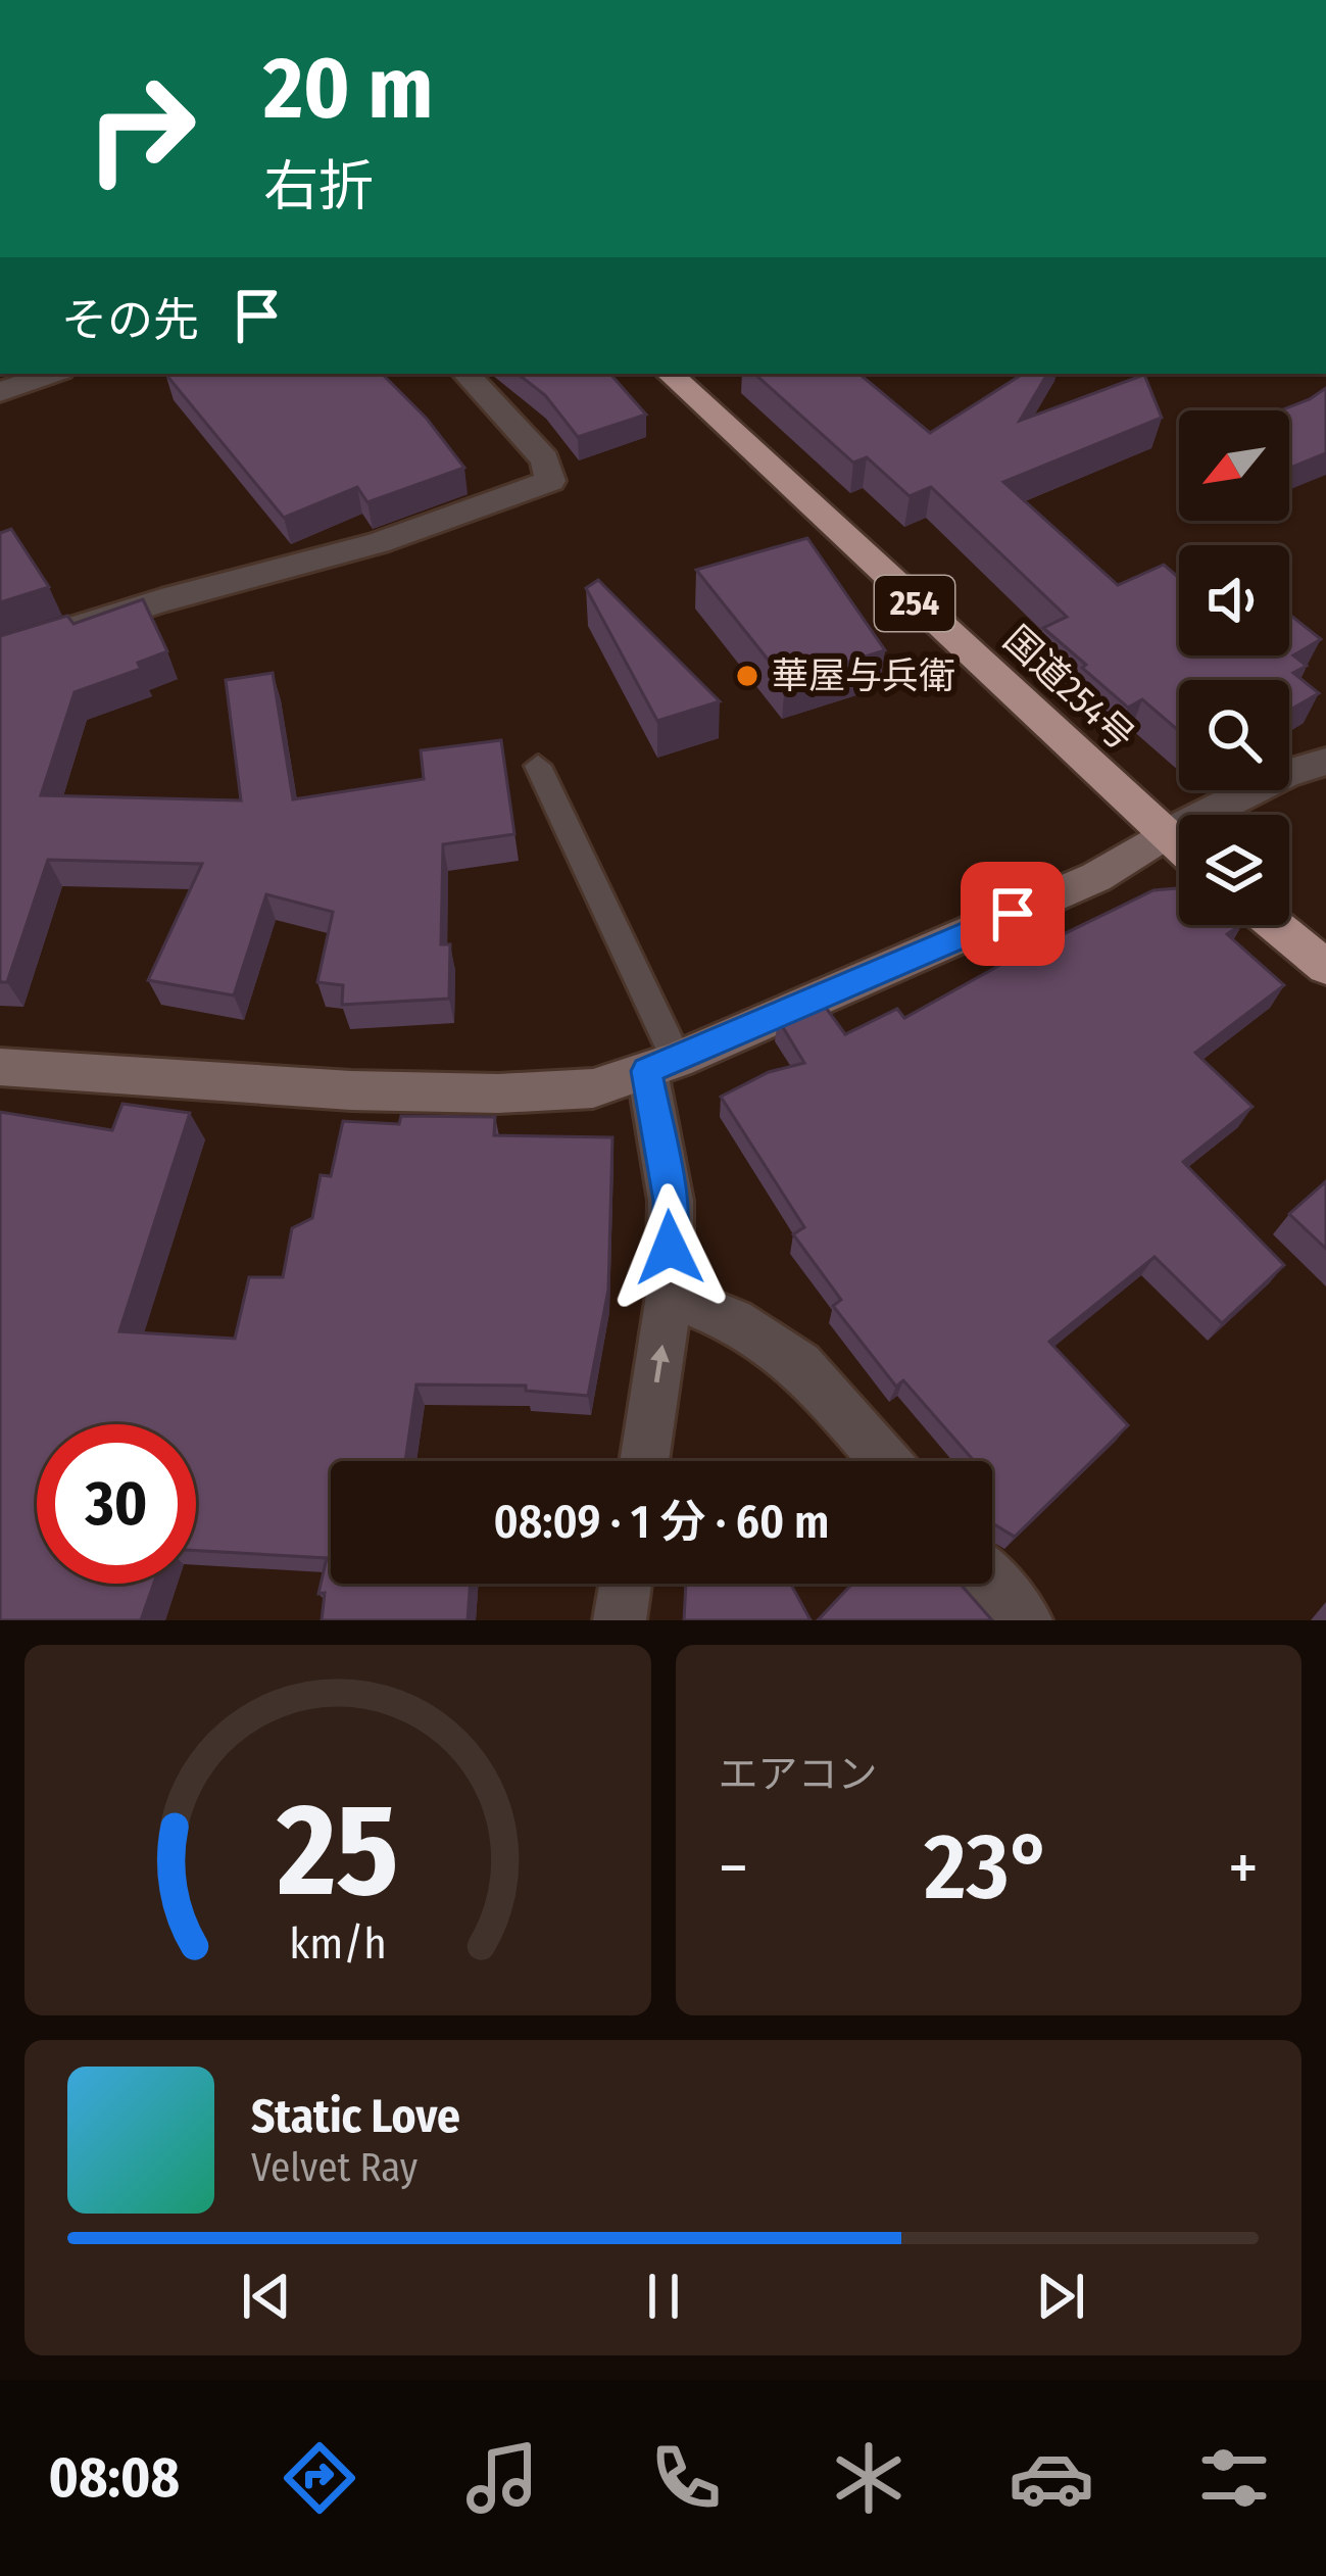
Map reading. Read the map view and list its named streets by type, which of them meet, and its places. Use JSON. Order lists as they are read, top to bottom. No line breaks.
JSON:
{"streets":{"highway":["254","国道254号"]},"places":["華屋与兵衛"],"north":"bottom left","page":{"turn":["20 m","右折"],"then":"その先","limit":"30","trip":"08:09 · 1 分 · 60 m","tile":"エアコン","heat":["−","23°","+"],"song":["Static Love","Velvet Ray"],"tabs":"08:08","gauge":["25","km/h"]}}
